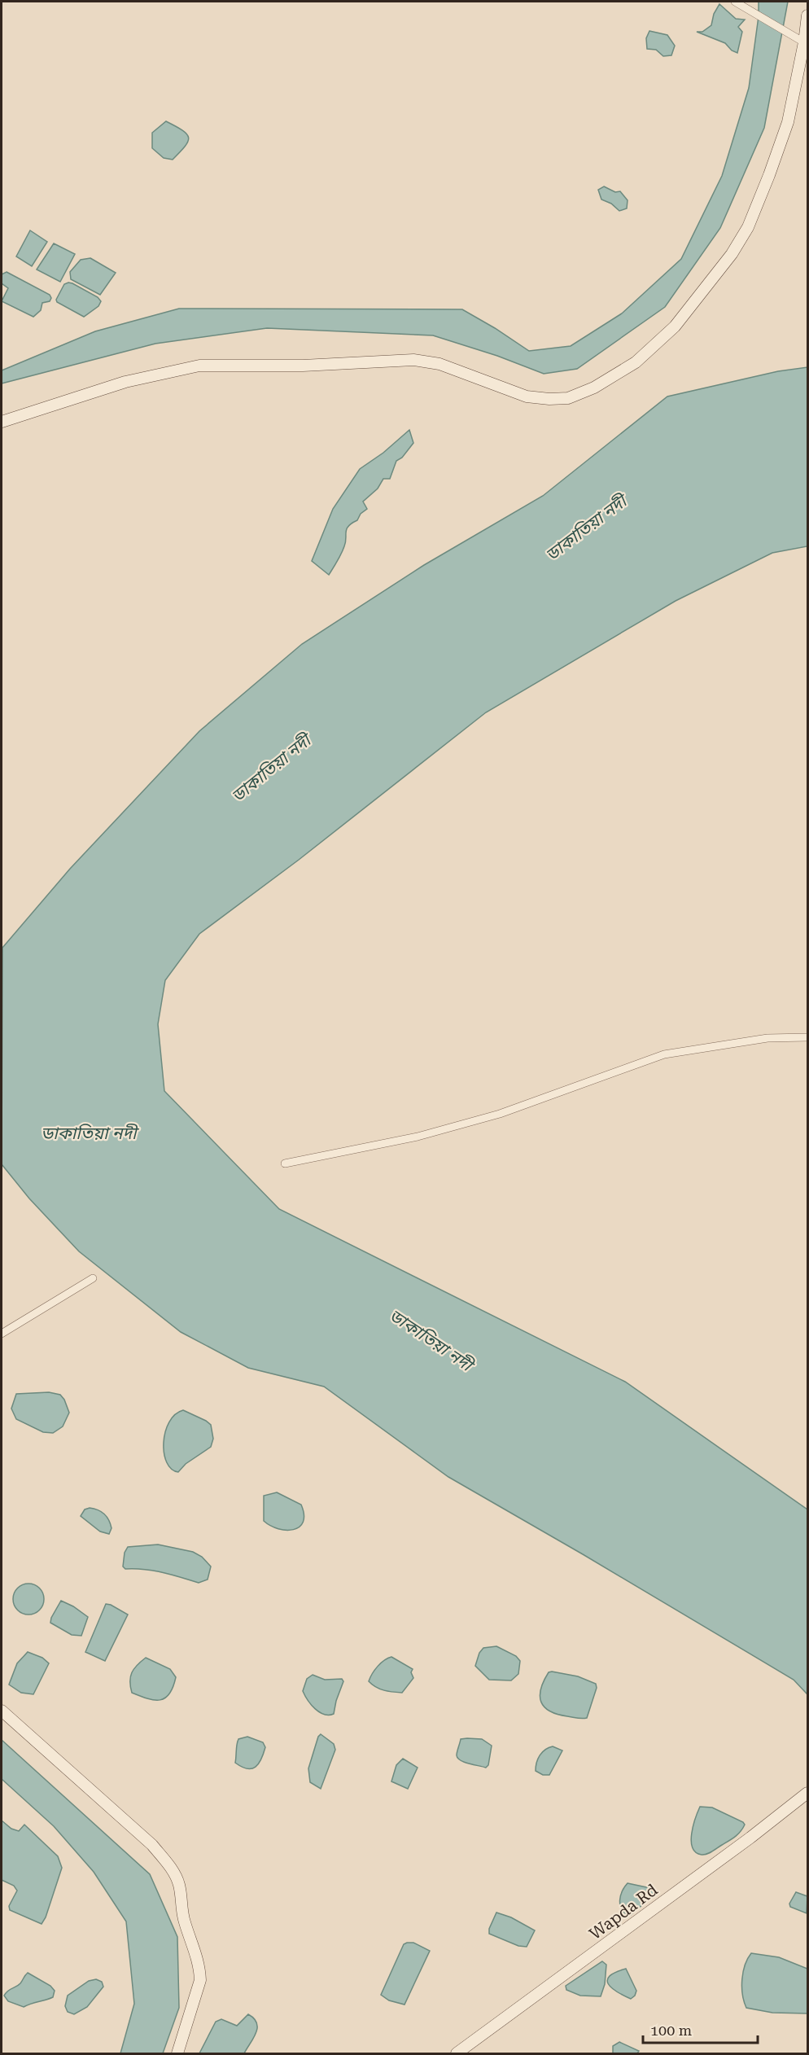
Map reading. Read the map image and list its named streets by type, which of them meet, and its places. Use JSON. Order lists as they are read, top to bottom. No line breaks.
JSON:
{"streets":{"main road":["Wapda Rd"]},"water":["ডাকাতিয়া নদী"],"scale_bar":"100 m"}
